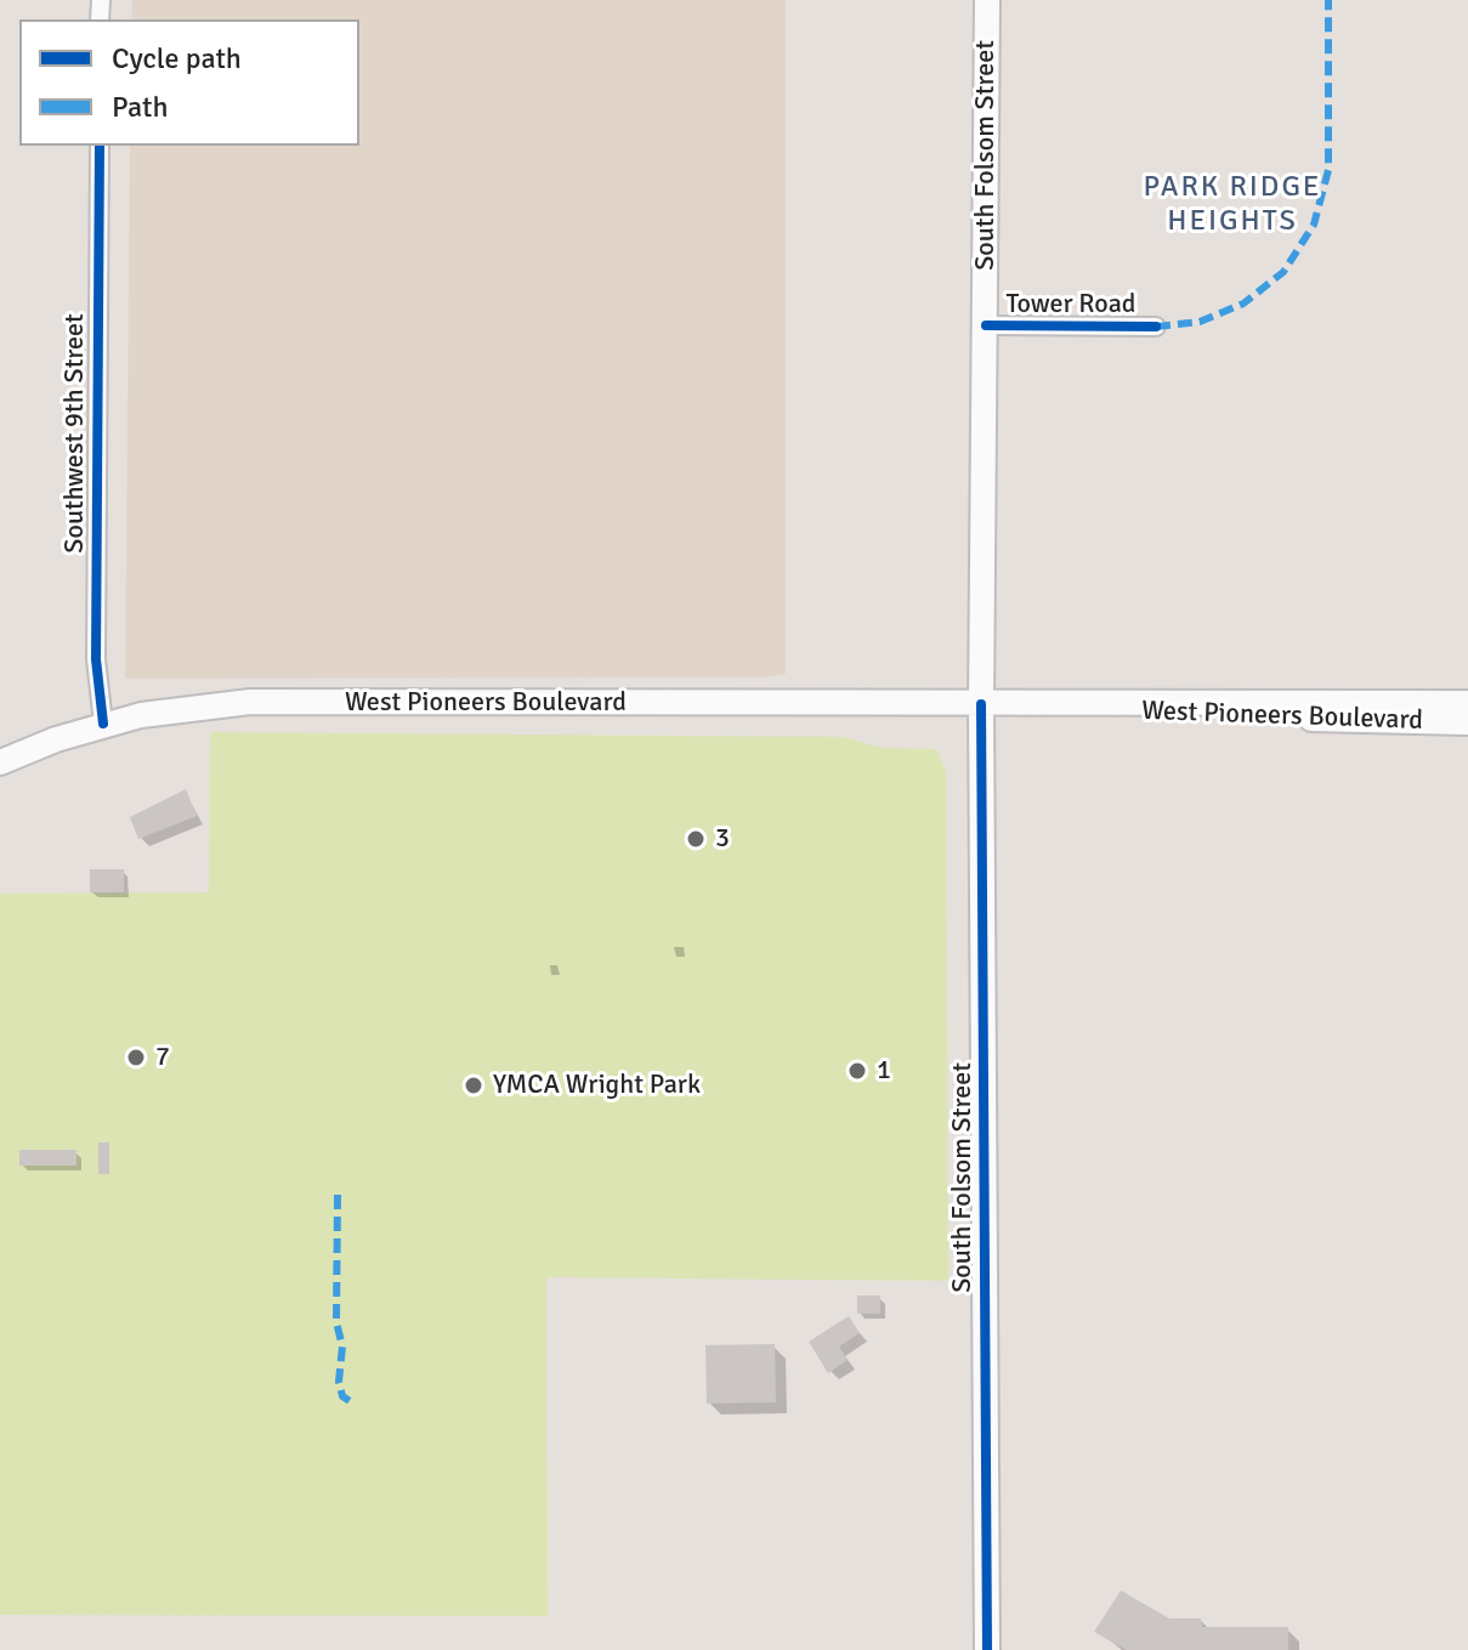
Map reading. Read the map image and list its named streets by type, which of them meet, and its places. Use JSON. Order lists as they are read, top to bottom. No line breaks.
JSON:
{"streets":{"main road":["South Folsom Street","West Pioneers Boulevard"],"street":["Tower Road","Southwest 9th Street"]},"crossings":[["South Folsom Street","Tower Road"],["South Folsom Street","West Pioneers Boulevard"],["Southwest 9th Street","West Pioneers Boulevard"]],"districts":["PARK RIDGE HEIGHTS"],"places":["3","7","1","YMCA Wright Park"],"legend":["Cycle path","Path"]}
